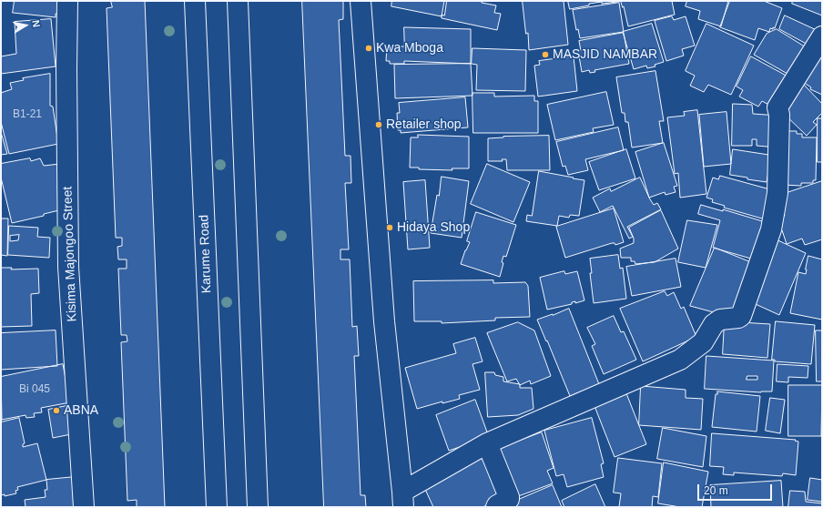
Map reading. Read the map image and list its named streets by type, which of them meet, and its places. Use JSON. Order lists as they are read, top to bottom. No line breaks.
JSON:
{"streets":{"street":["Kisima Majongoo Street","Karume Road"]},"places":["Kwa Mboga","MASJID NAMBAR","Retailer shop","Hidaya Shop","ABNA"],"house_numbers":["B1-21","Bi 045"],"scale_bar":"20 m","north":"right"}
